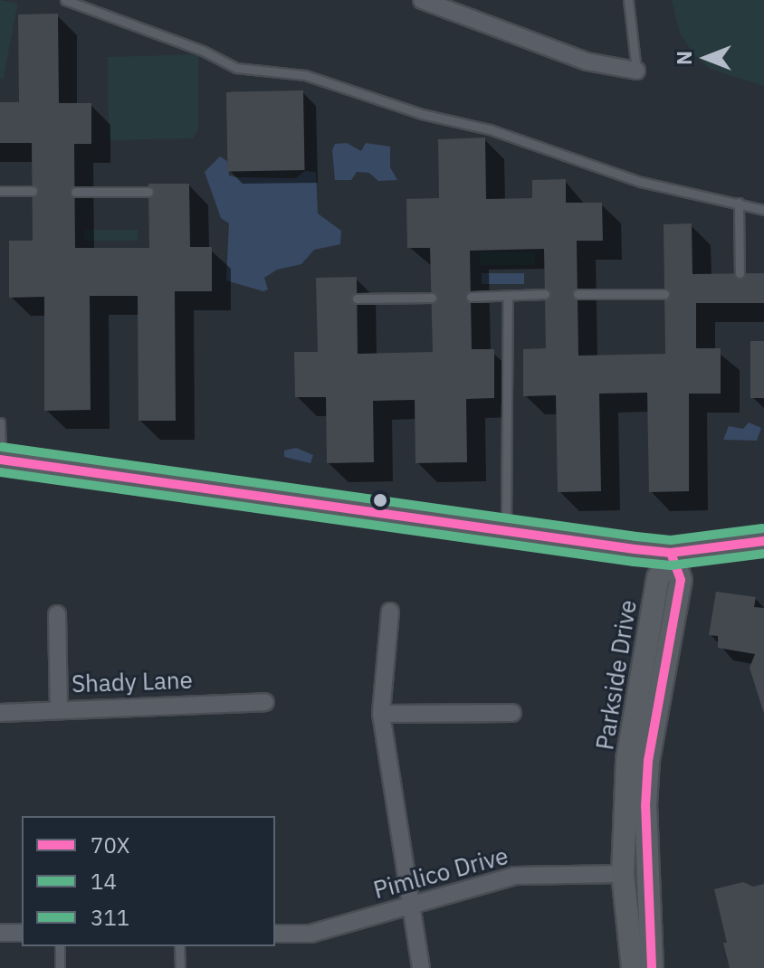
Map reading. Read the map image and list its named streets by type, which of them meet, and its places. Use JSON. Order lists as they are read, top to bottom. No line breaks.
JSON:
{"streets":{"street":["Parkside Drive","Shady Lane","Pimlico Drive"]},"crossings":[["Parkside Drive","Pimlico Drive"]],"lines":["transit line 311","transit line 70X","transit line 14"],"legend":["70X","14","311"],"north":"left"}
